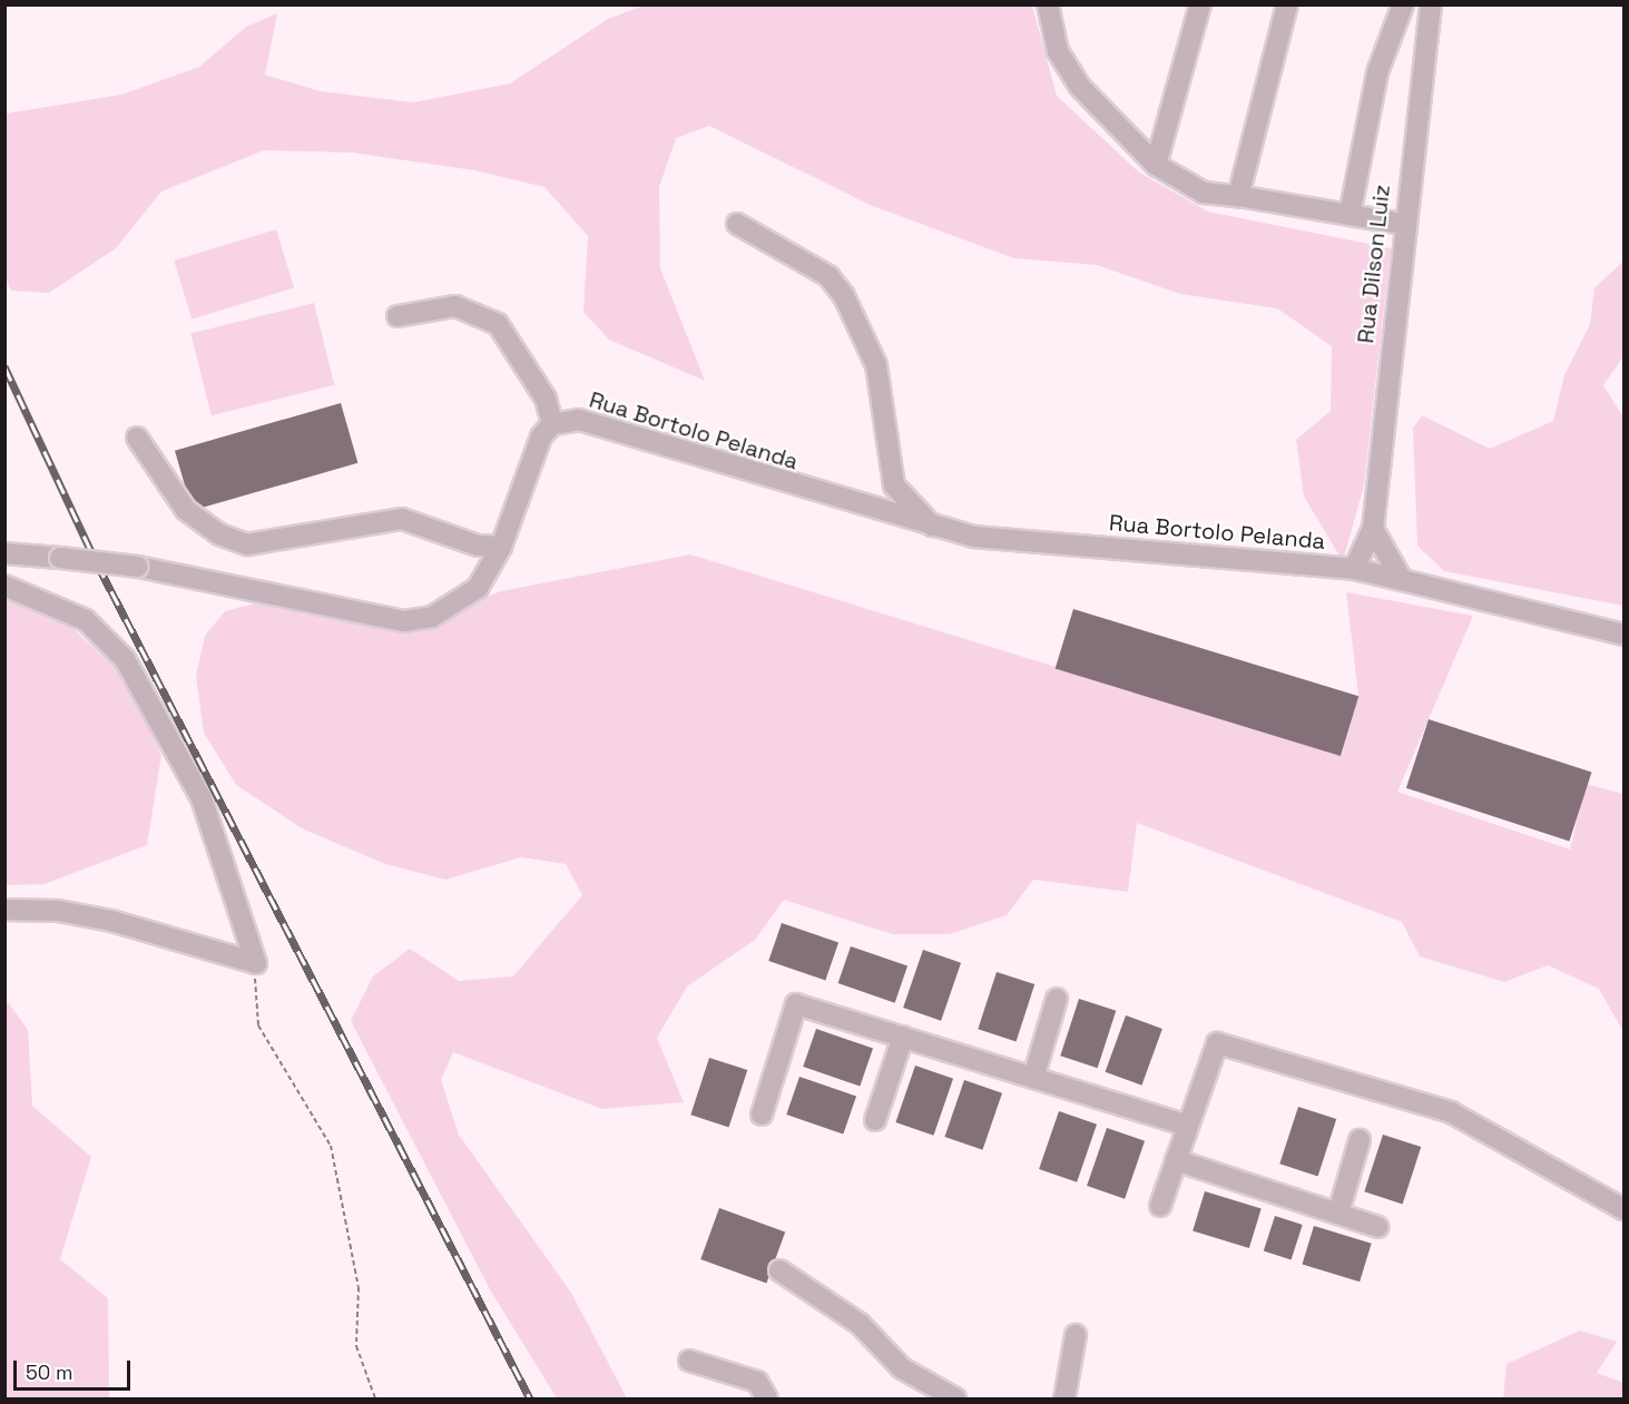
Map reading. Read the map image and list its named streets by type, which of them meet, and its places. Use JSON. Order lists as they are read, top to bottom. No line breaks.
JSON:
{"streets":{"street":["Rua Dilson Luiz","Rua Bortolo Pelanda"]},"crossings":[["Rua Dilson Luiz","Rua Bortolo Pelanda"]],"scale_bar":"50 m"}
